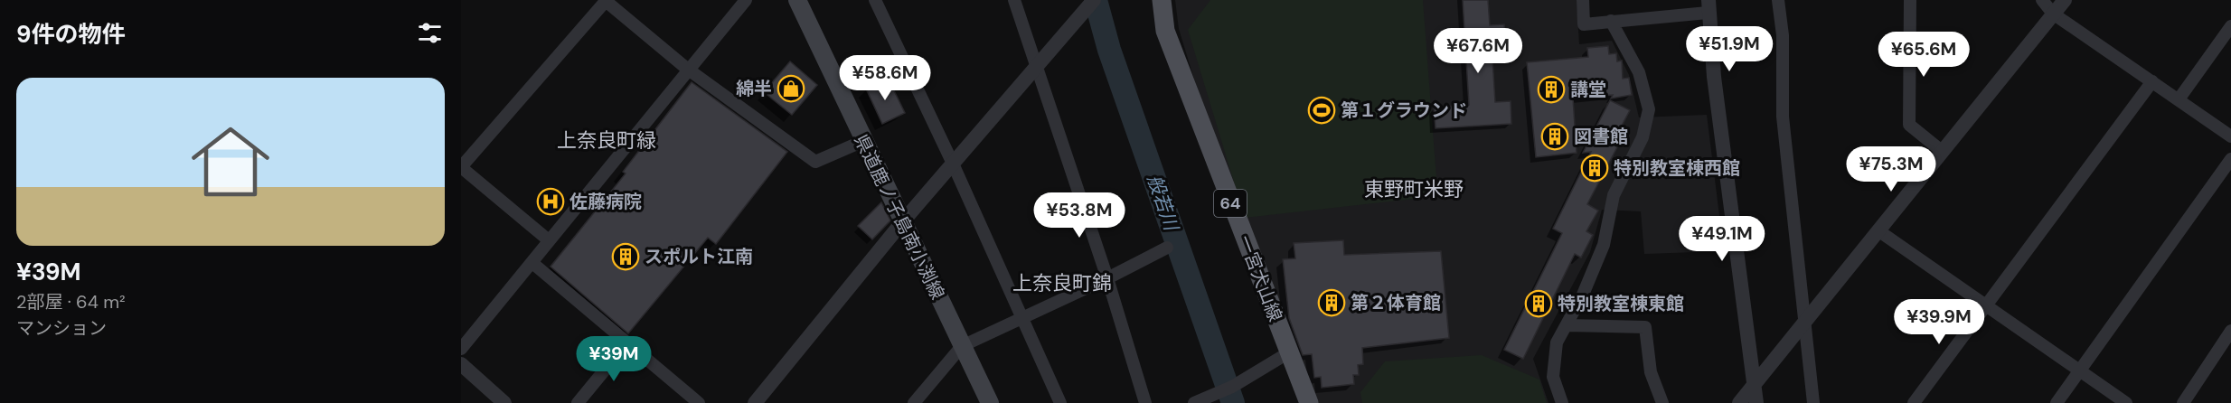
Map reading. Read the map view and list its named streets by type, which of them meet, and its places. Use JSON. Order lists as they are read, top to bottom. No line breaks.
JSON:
{"streets":{"main road":["64","県道鹿ノ子島南小渕線","一宮犬山線"]},"districts":["上奈良町緑","東野町米野","上奈良町錦"],"water":["般若川"],"places":{"shop":["綿半"],"building":["講堂","図書館","特別教室棟西館","スポルト江南","第２体育館","特別教室棟東館"],"sports":["第１グラウンド"],"hospital":["佐藤病院"]},"page":{"heading":"9件の物件","price":["¥51.9M","¥67.6M","¥65.6M","¥58.6M","¥75.3M","¥53.8M","¥49.1M","¥39.9M","¥39M"],"list":[{"name":"¥39M","note":"2部屋 · 64 m² · マンション"}]}}
